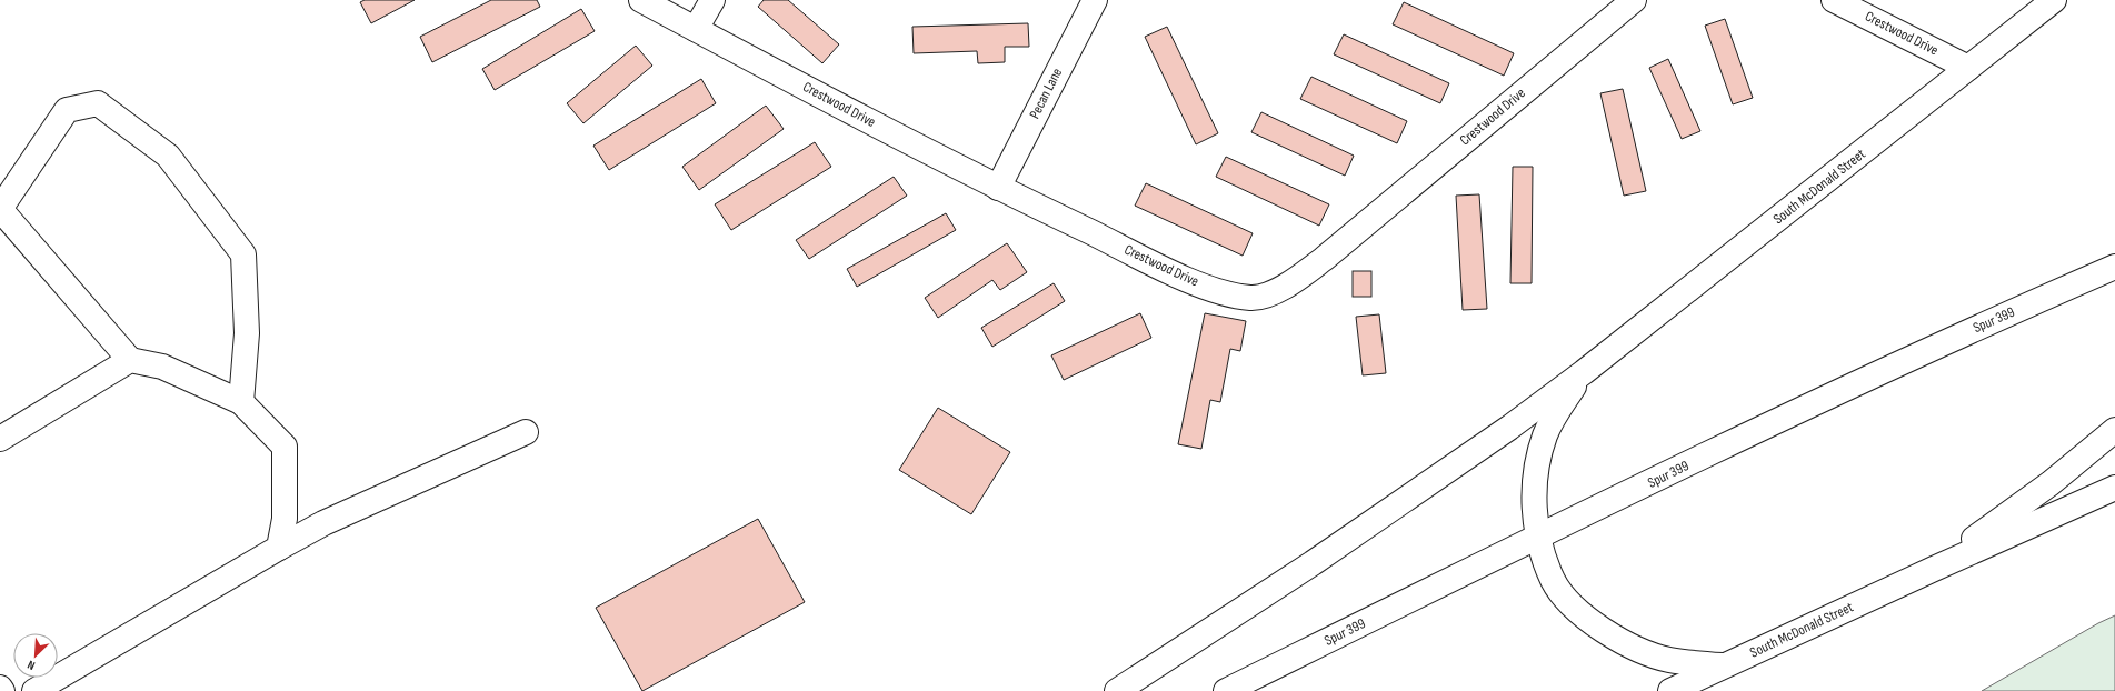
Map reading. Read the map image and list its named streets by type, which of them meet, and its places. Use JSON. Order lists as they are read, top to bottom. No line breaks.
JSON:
{"streets":{"main road":["Crestwood Drive","Pecan Lane","South McDonald Street","Spur 399"]},"crossings":[["Crestwood Drive","Pecan Lane"],["Crestwood Drive","South McDonald Street"]],"north":"bottom left"}
